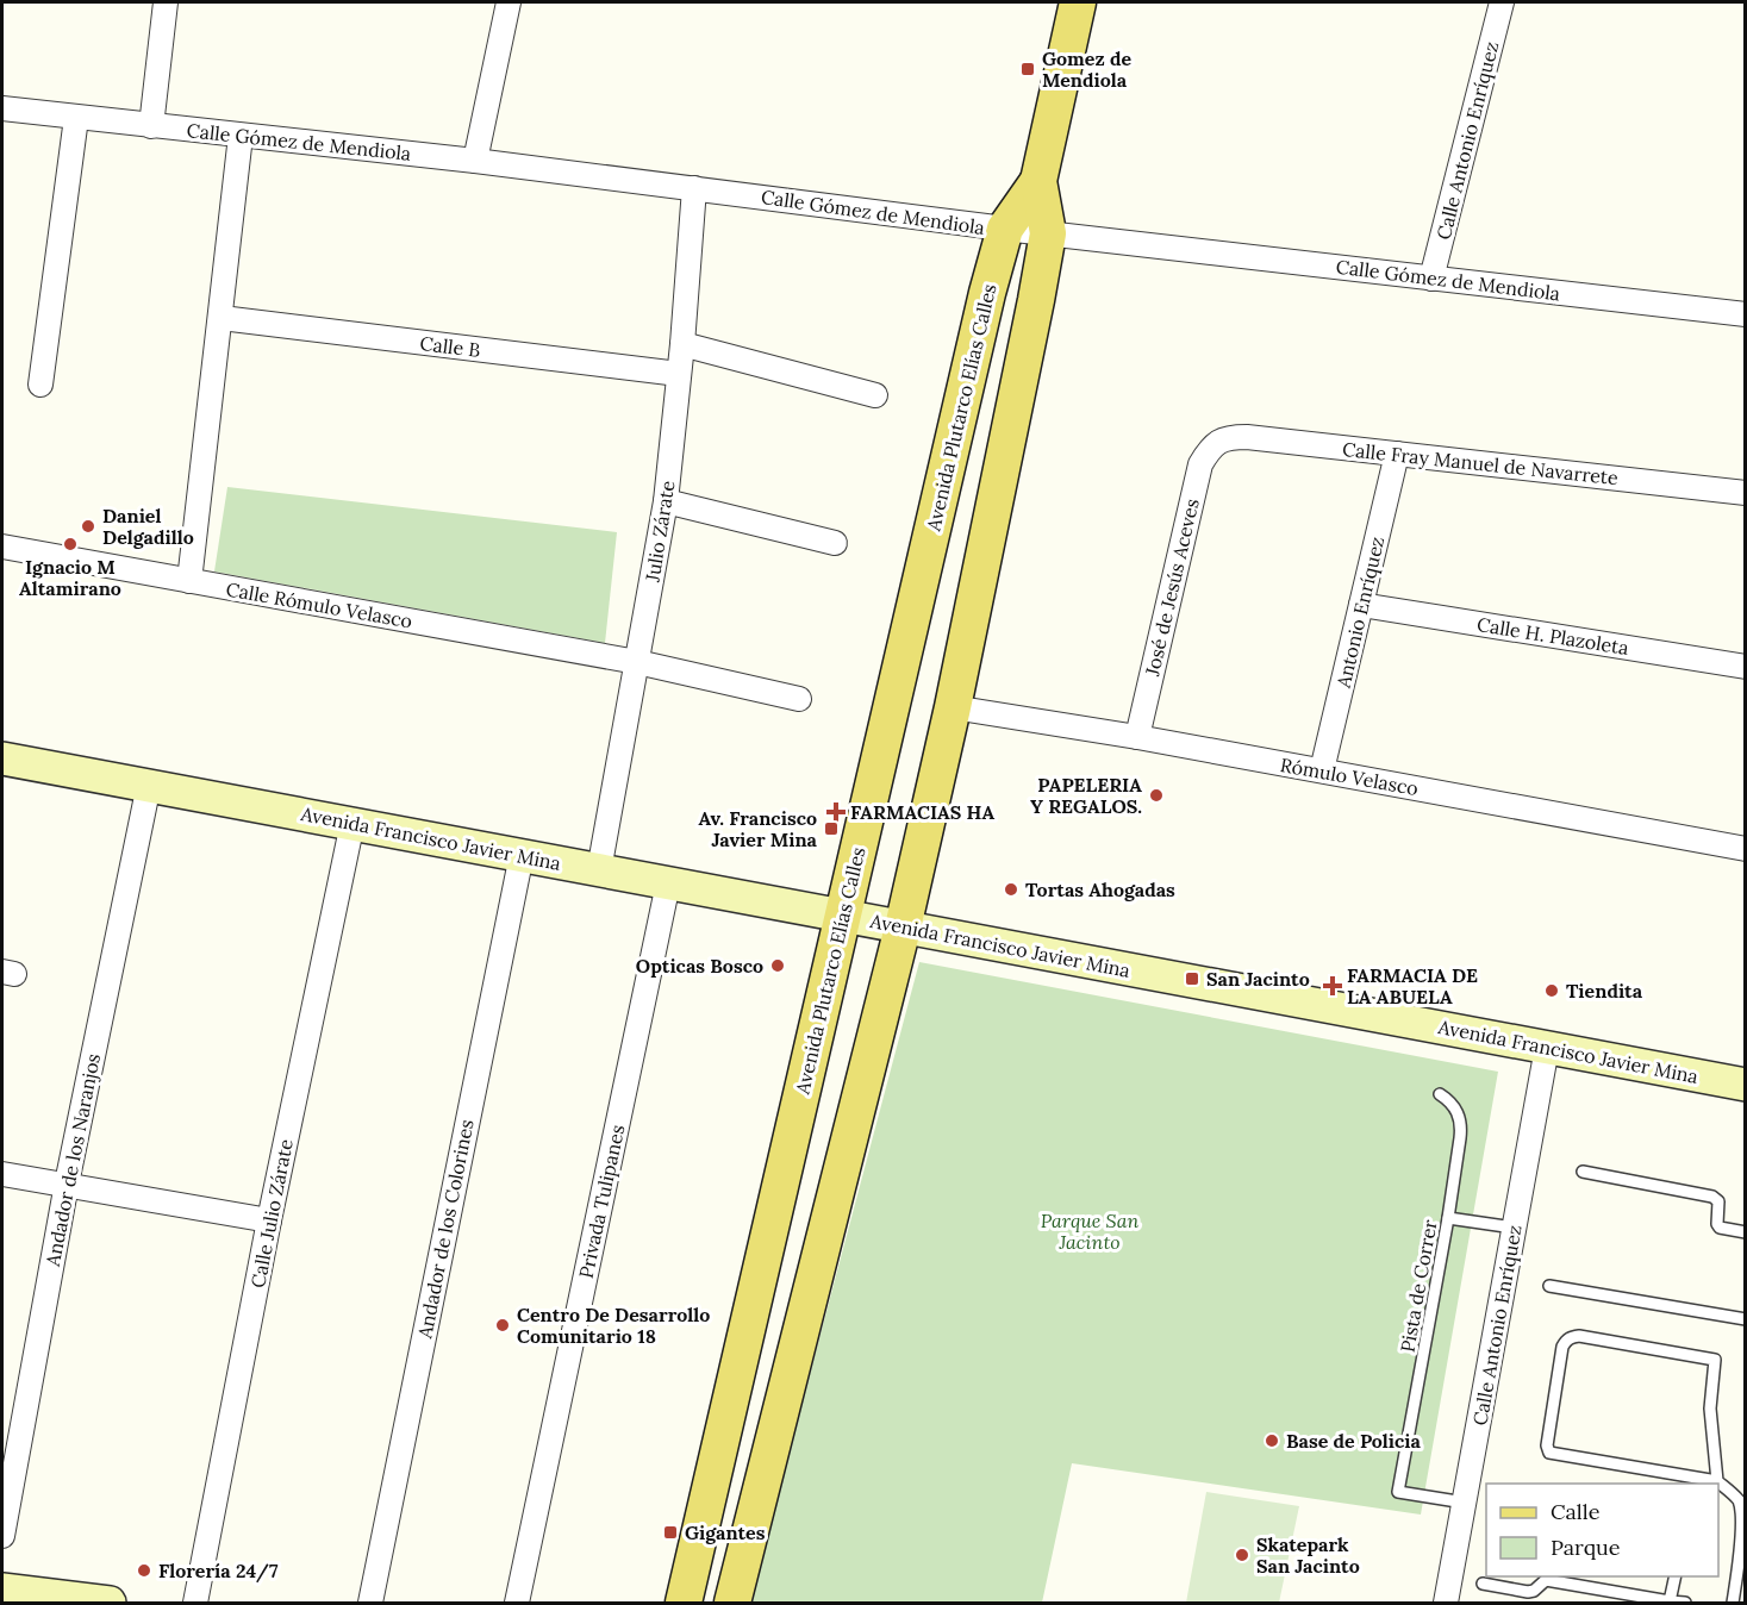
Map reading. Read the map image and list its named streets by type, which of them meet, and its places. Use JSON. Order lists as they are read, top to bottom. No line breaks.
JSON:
{"streets":{"main road":["Avenida Plutarco Elías Calles","Avenida Francisco Javier Mina"],"street":["Calle Antonio Enríquez","Calle Gómez de Mendiola","Calle B","Calle Fray Manuel de Navarrete","Julio Zárate","José de Jesús Aceves","Calle Rómulo Velasco","Antonio Enríquez","Calle H. Plazoleta","Rómulo Velasco","Andador de los Naranjos","Privada Tulipanes","Calle Julio Zárate","Andador de los Colorines"],"lane":["Pista de Correr"]},"crossings":[["Calle Antonio Enríquez","Calle Gómez de Mendiola"],["Calle Antonio Enríquez","Avenida Francisco Javier Mina"],["Calle Antonio Enríquez","Pista de Correr"],["Calle Gómez de Mendiola","Avenida Plutarco Elías Calles"],["Calle Gómez de Mendiola","Julio Zárate"],["Calle B","Julio Zárate"],["Avenida Plutarco Elías Calles","Rómulo Velasco"],["Avenida Plutarco Elías Calles","Avenida Francisco Javier Mina"],["Calle Fray Manuel de Navarrete","José de Jesús Aceves"],["Calle Fray Manuel de Navarrete","Antonio Enríquez"],["Julio Zárate","Calle Rómulo Velasco"],["Julio Zárate","Avenida Francisco Javier Mina"],["José de Jesús Aceves","Rómulo Velasco"],["Antonio Enríquez","Calle H. Plazoleta"],["Antonio Enríquez","Rómulo Velasco"],["Avenida Francisco Javier Mina","Andador de los Naranjos"],["Avenida Francisco Javier Mina","Privada Tulipanes"],["Avenida Francisco Javier Mina","Calle Julio Zárate"],["Avenida Francisco Javier Mina","Andador de los Colorines"]],"parks":["Parque San Jacinto"],"places":{"transit":["Gomez de Mendiola","Av. Francisco Javier Mina","San Jacinto","Gigantes"],"other":["Daniel Delgadillo","Ignacio M Altamirano","PAPELERIA Y REGALOS.","Tortas Ahogadas","Opticas Bosco","Tiendita","Centro De Desarrollo Comunitario 18","Base de Policia","Skatepark San Jacinto","Florería 24/7"],"health":["FARMACIAS HA","FARMACIA DE LA ABUELA"]},"legend":["Calle","Parque"]}
